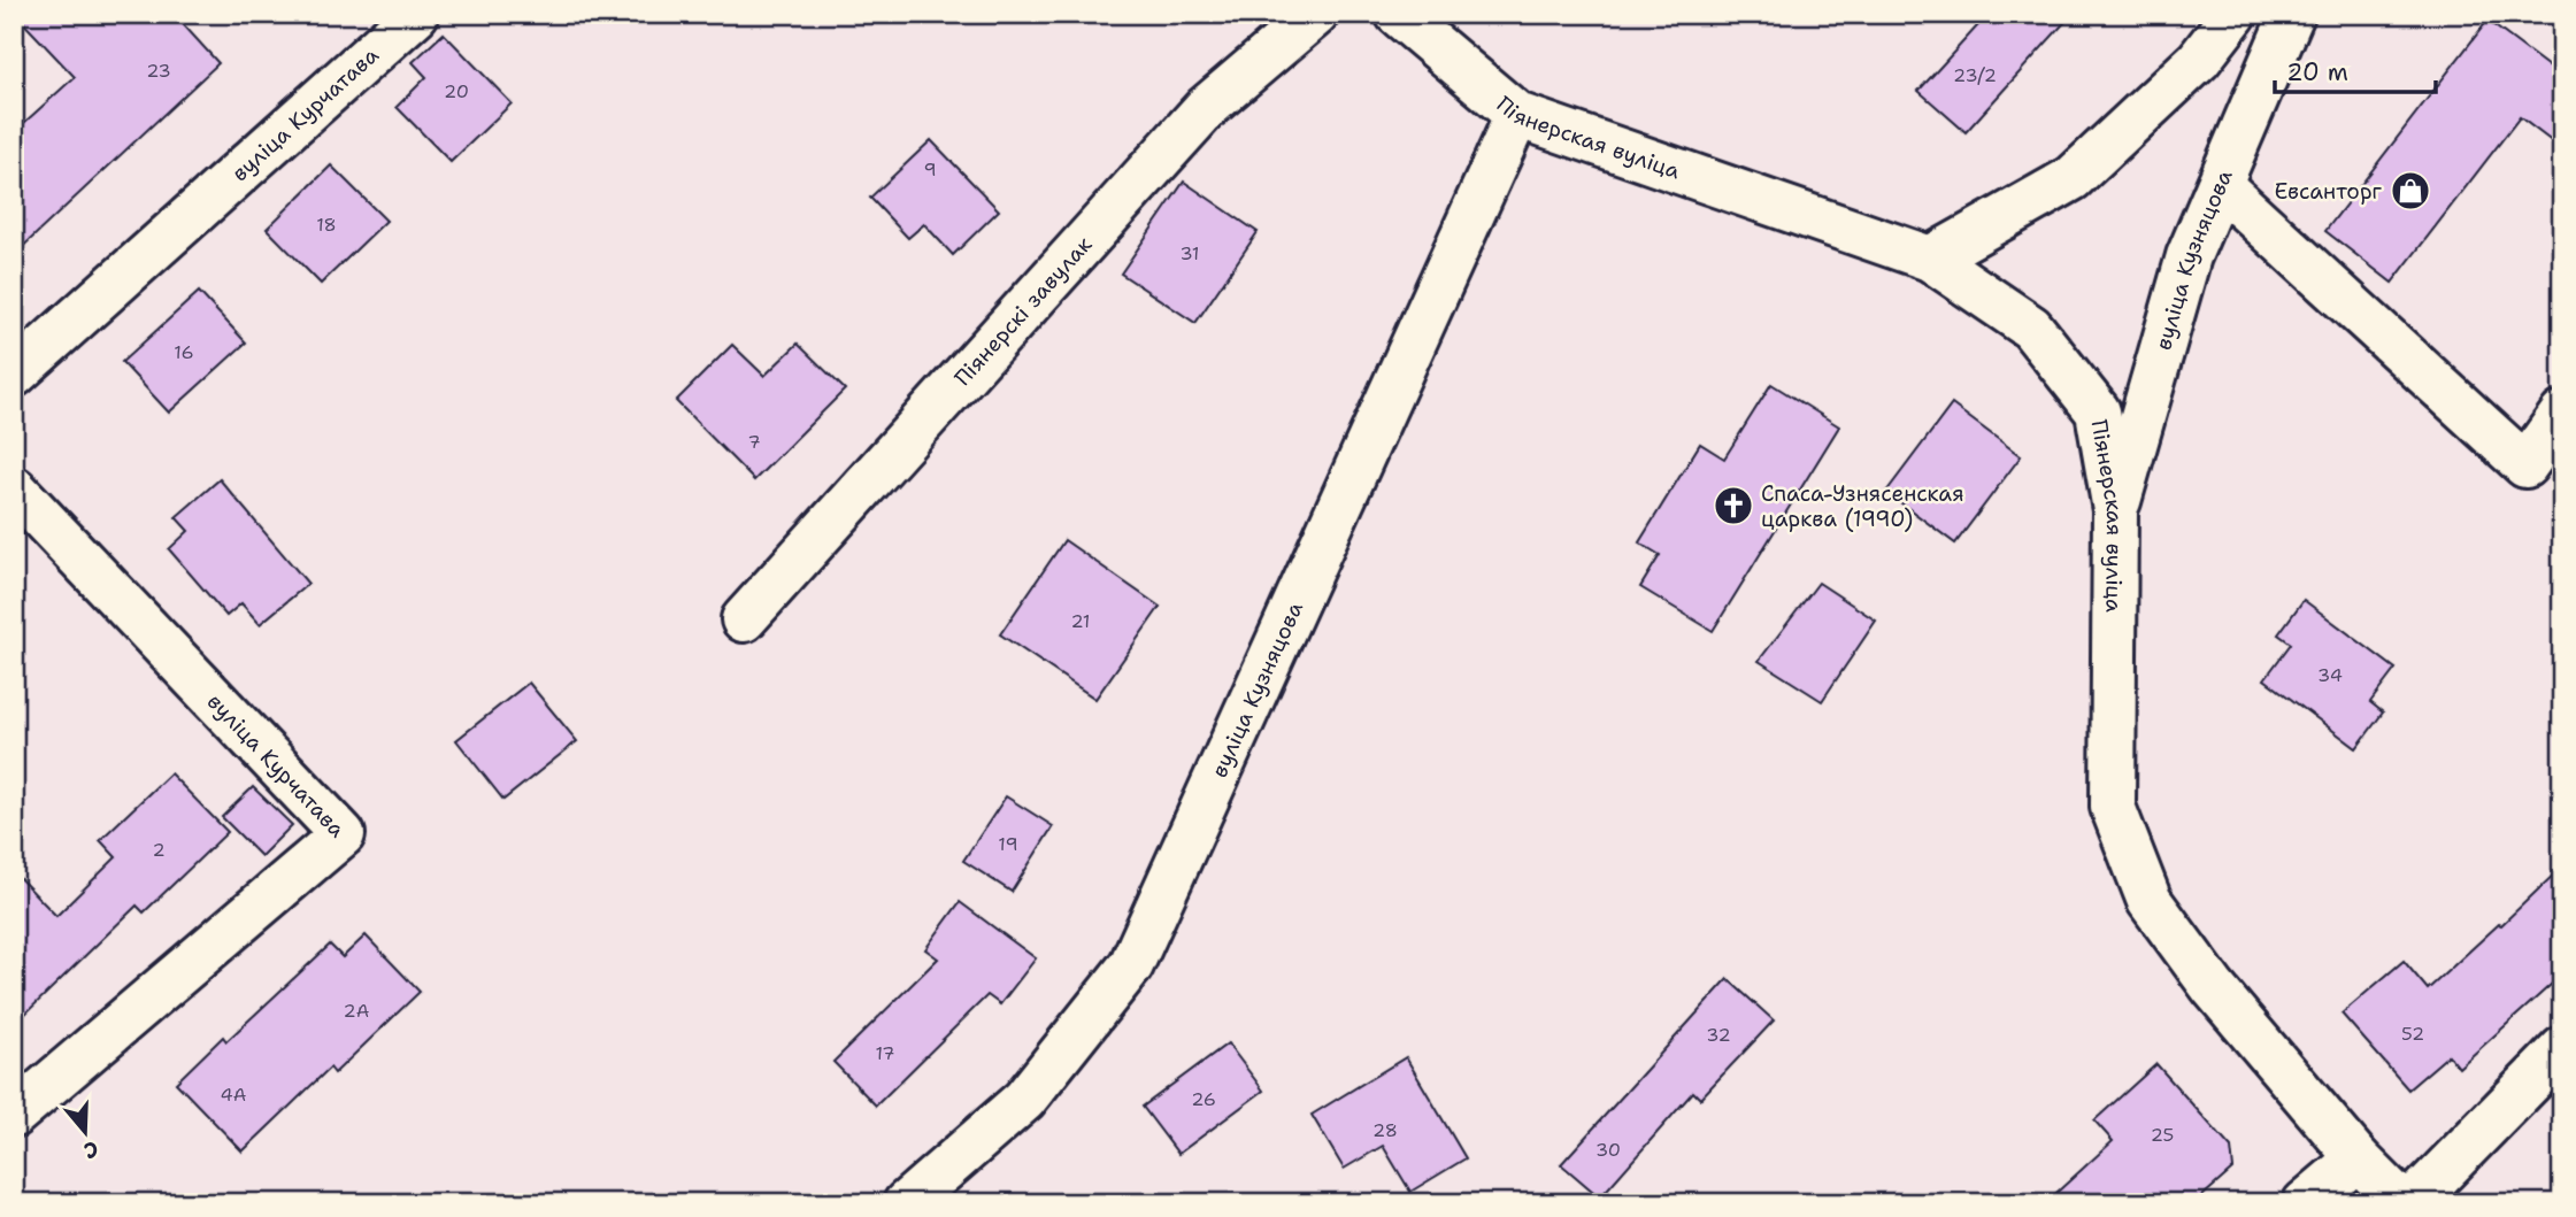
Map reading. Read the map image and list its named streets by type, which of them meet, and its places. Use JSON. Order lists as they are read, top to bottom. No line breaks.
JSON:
{"streets":{"street":["вуліца Курчатава","Піянерская вуліца","вуліца Кузняцова","Піянерскі завулак"]},"crossings":[["Піянерская вуліца","вуліца Кузняцова"]],"places":{"shop":["Евсанторг"],"church":["Спаса-Узнясенская царква (1990)"]},"house_numbers":["23","23/2","20","9","18","31","16","7","21","34","19","2","2А","52","32","17","4А","26","28","25","30"],"scale_bar":"20 m","north":"bottom"}
